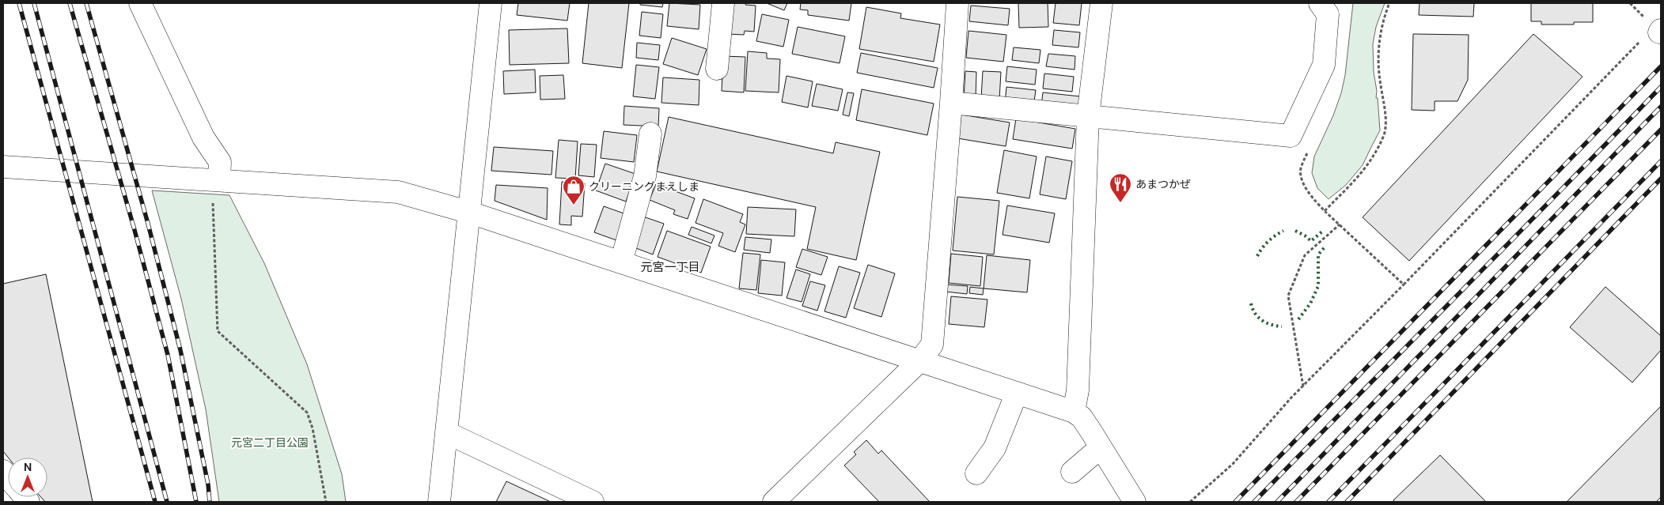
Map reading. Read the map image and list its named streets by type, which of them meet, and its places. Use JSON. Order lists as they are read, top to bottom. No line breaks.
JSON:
{"districts":["元宮一丁目"],"parks":["元宮二丁目公園"],"places":{"restaurant":["あまつかぜ"],"shop":["クリーニングまえしま"]},"north":"top"}
